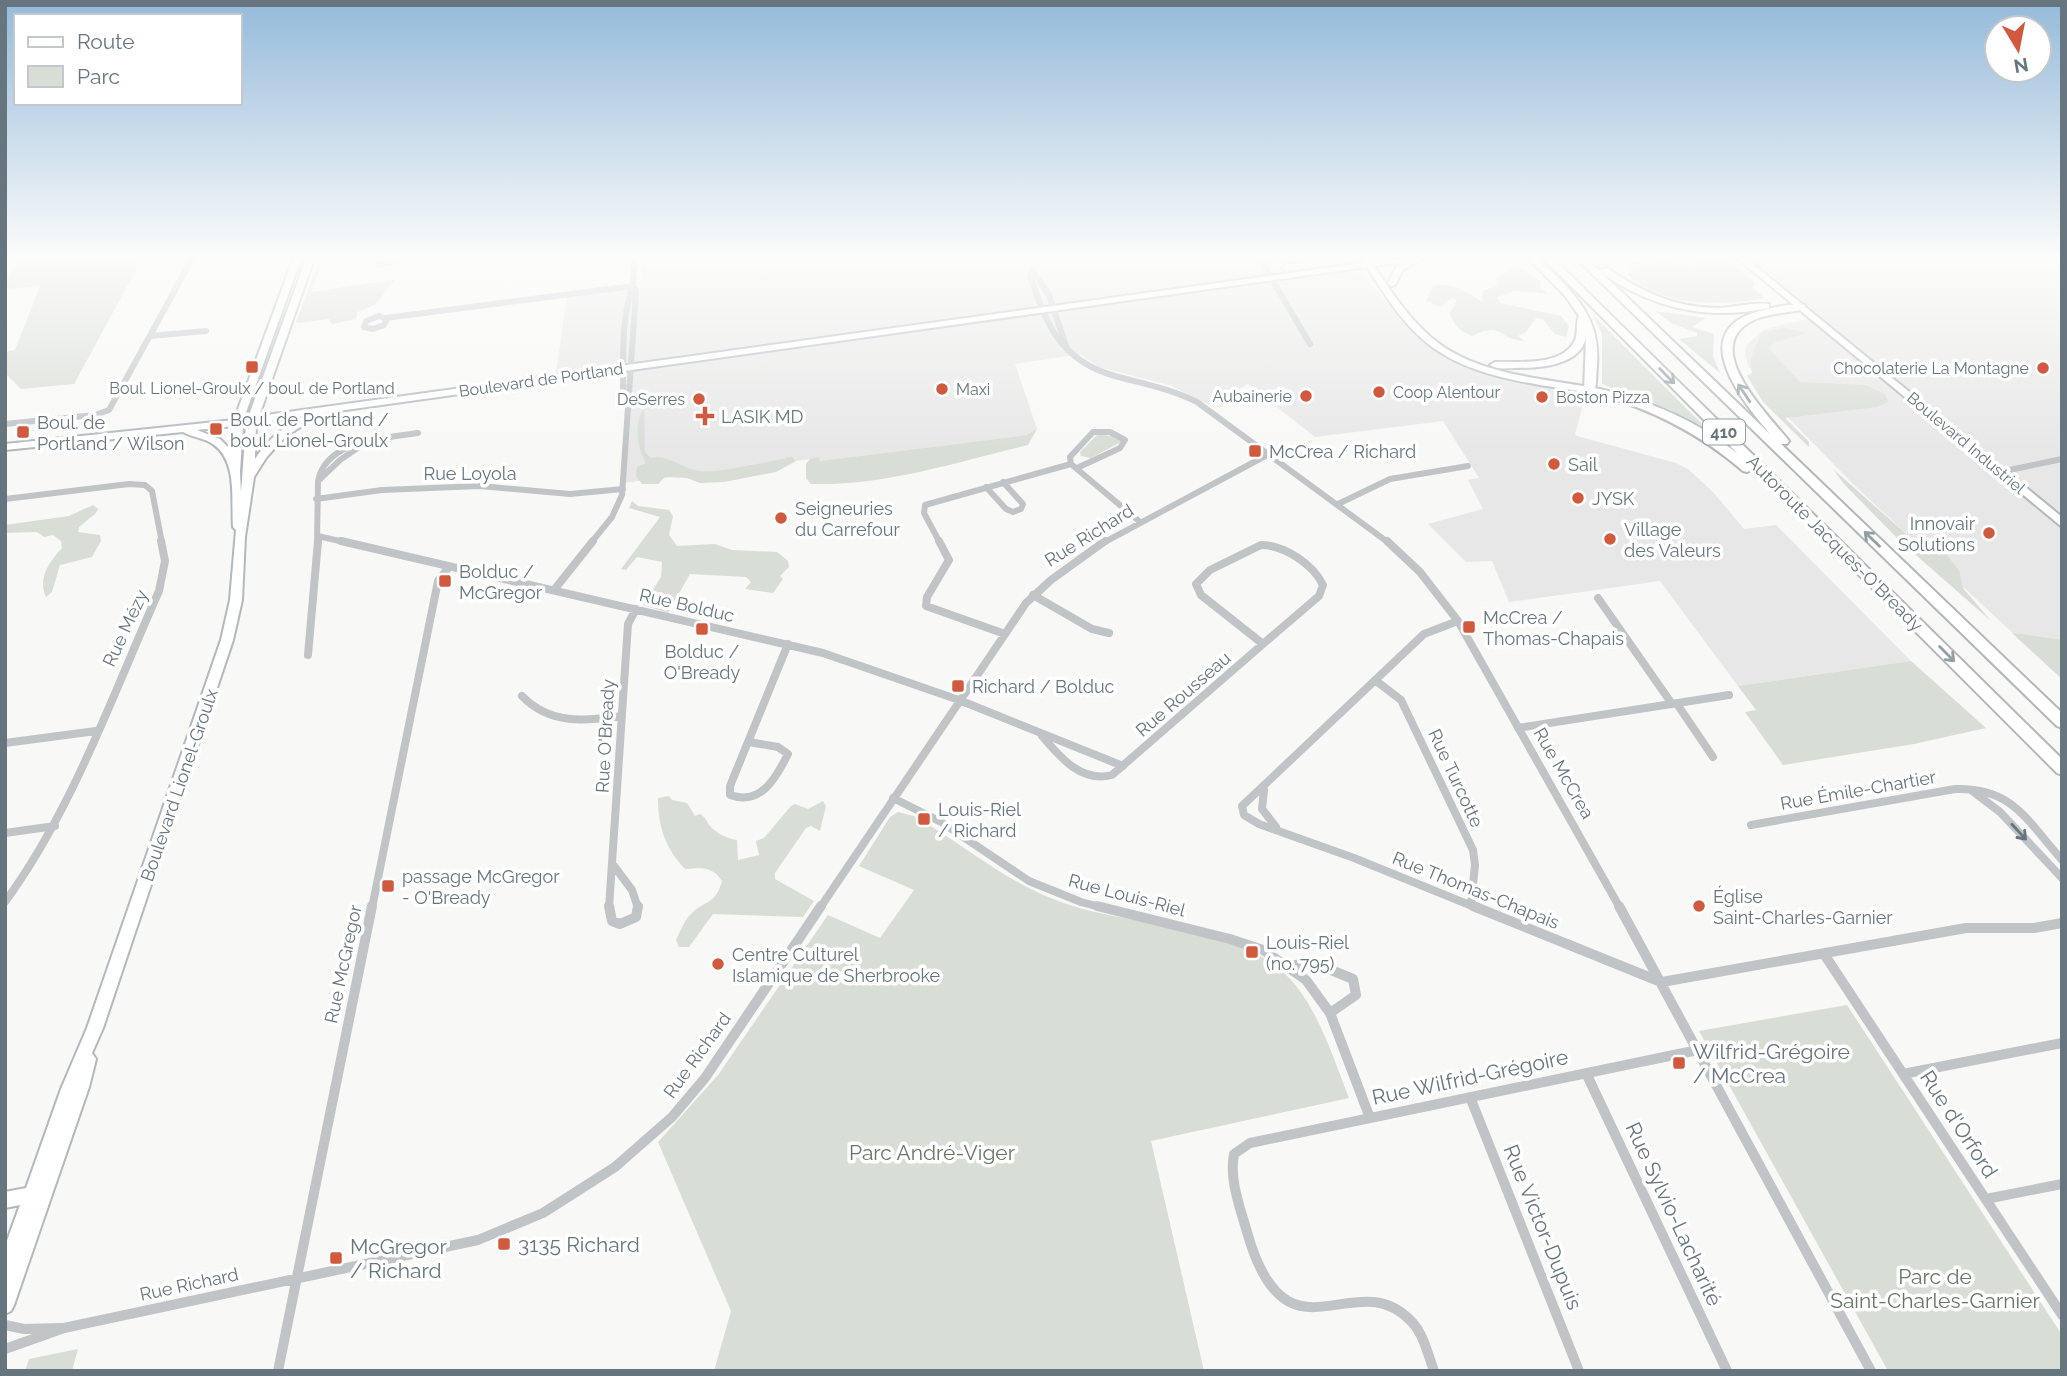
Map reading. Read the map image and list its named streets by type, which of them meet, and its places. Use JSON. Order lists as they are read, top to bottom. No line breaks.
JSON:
{"streets":{"highway":["410","Autoroute Jacques-O'Bready"],"main road":["Boulevard de Portland","Boulevard Industriel","Boulevard Lionel-Groulx"],"street":["Rue Loyola","Rue Richard","Rue Bolduc","Rue Mézy","Rue Rousseau","Rue O'Bready","Rue McCrea","Rue Turcotte","Rue Émile-Chartier","Rue Thomas-Chapais","Rue Louis-Riel","Rue McGregor","Rue Wilfrid-Grégoire","Rue d'Orford","Rue Sylvio-Lacharité","Rue Victor-Dupuis"]},"crossings":[["Boulevard de Portland","Boulevard Lionel-Groulx"],["Rue Richard","Rue Bolduc"],["Rue Richard","Rue McCrea"],["Rue Richard","Rue Louis-Riel"],["Rue Richard","Rue McGregor"],["Rue Bolduc","Rue Rousseau"],["Rue Bolduc","Rue O'Bready"],["Rue Bolduc","Rue McGregor"],["Rue McCrea","Rue Thomas-Chapais"],["Rue McCrea","Rue Wilfrid-Grégoire"],["Rue Turcotte","Rue Thomas-Chapais"],["Rue Louis-Riel","Rue Wilfrid-Grégoire"],["Rue Wilfrid-Grégoire","Rue Sylvio-Lacharité"],["Rue Wilfrid-Grégoire","Rue Victor-Dupuis"]],"parks":["Parc André-Viger","Parc de Saint-Charles-Garnier"],"places":{"transit":["Boul. Lionel-Groulx / boul. de Portland","Boul. de Portland / boul. Lionel-Groulx","Boul. de Portland / Wilson","McCrea / Richard","Bolduc / McGregor","McCrea / Thomas-Chapais","Bolduc / O'Bready","Richard / Bolduc","Louis-Riel / Richard","passage McGregor - O'Bready","Louis-Riel (no. 795)","Wilfrid-Grégoire / McCrea","3135 Richard","McGregor / Richard"],"other":["Chocolaterie La Montagne","Maxi","Coop Alentour","Aubainerie","Boston Pizza","DeSerres","Sail","JYSK","Seigneuries du Carrefour","Innovair Solutions","Village des Valeurs","Église Saint-Charles-Garnier","Centre Culturel Islamique de Sherbrooke"],"health":["LASIK MD"]},"legend":["Route","Parc"],"north":"bottom"}
